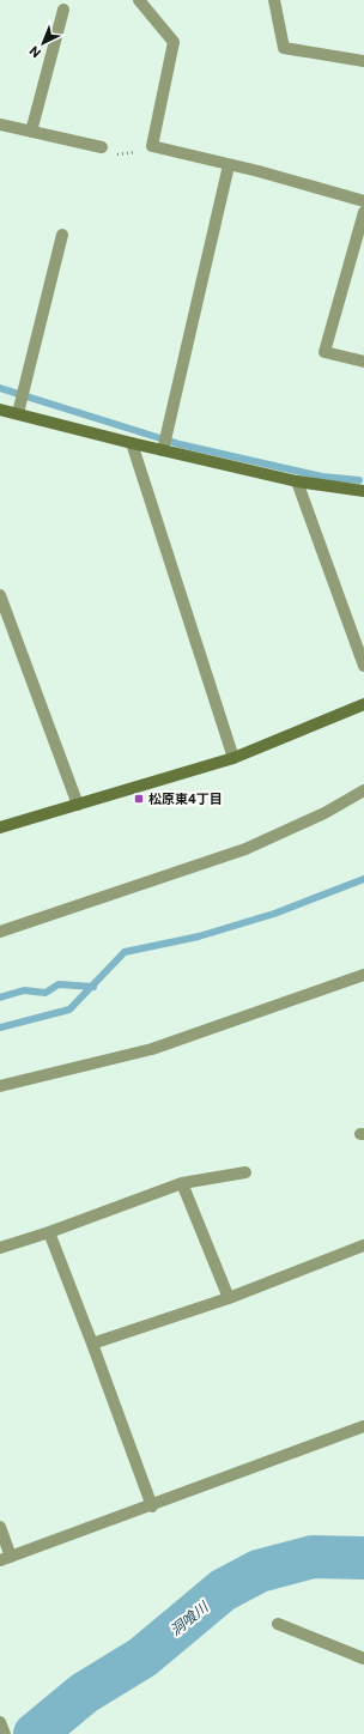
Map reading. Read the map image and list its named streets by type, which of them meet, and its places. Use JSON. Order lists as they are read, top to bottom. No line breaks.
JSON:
{"water":["洞喰川"],"places":{"transit":["松原東4丁目"]},"north":"bottom left"}
